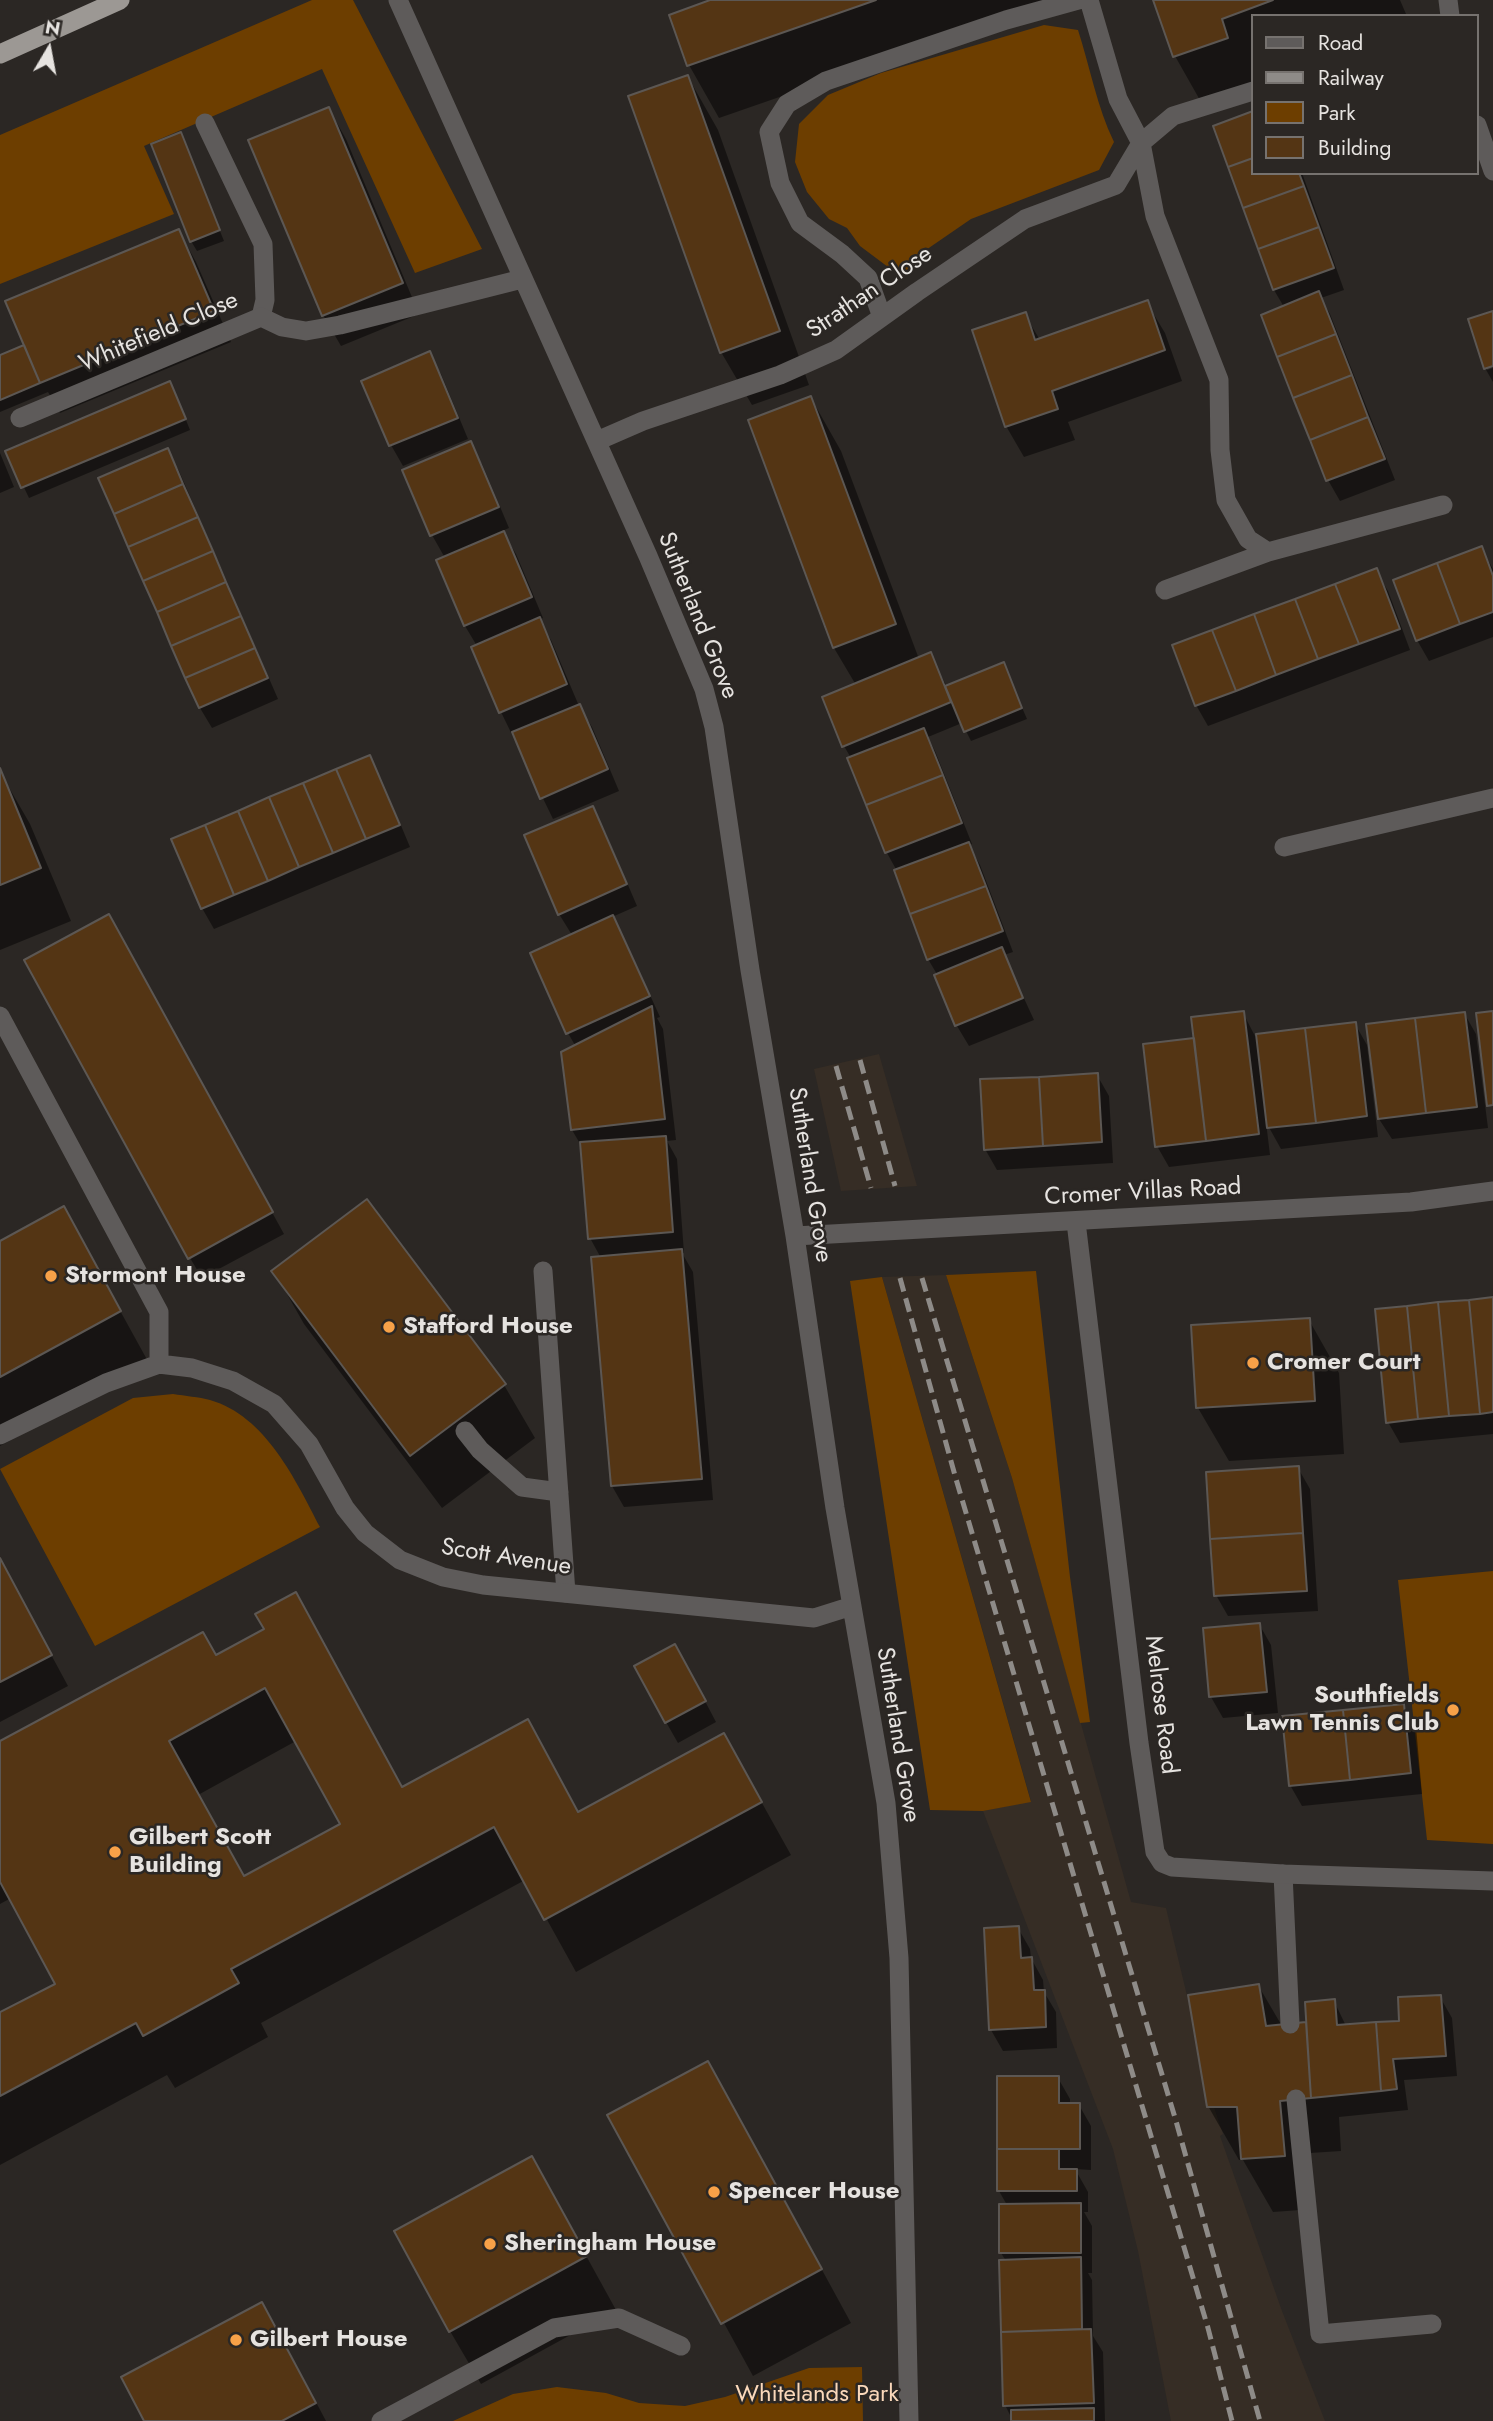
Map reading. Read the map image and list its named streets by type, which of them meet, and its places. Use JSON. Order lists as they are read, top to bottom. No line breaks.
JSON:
{"streets":{"street":["Strathan Close","Whitefield Close","Sutherland Grove","Cromer Villas Road","Scott Avenue","Melrose Road"]},"crossings":[["Strathan Close","Sutherland Grove"],["Whitefield Close","Sutherland Grove"],["Sutherland Grove","Cromer Villas Road"],["Sutherland Grove","Scott Avenue"],["Cromer Villas Road","Melrose Road"]],"parks":["Whitelands Park"],"places":["Stormont House","Stafford House","Cromer Court","Southfields Lawn Tennis Club","Gilbert Scott Building","Spencer House","Sheringham House","Gilbert House"],"legend":["Road","Railway","Park","Building"],"north":"top"}
